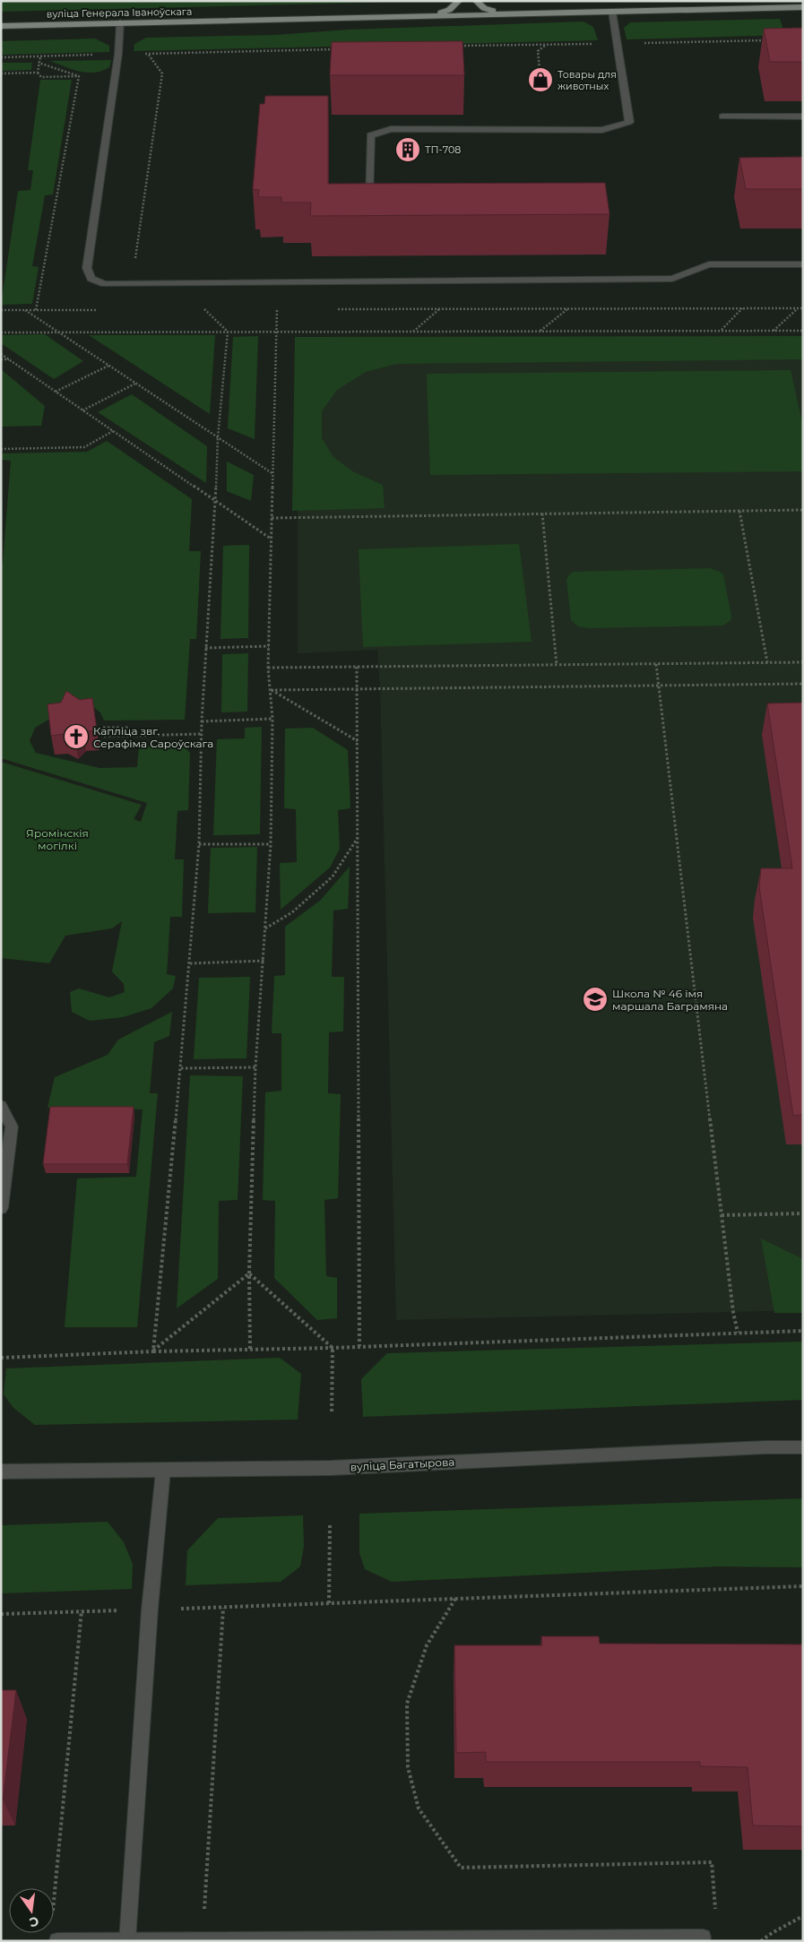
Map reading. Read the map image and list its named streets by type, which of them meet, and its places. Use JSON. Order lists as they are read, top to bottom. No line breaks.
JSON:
{"streets":{"main road":["вуліца Генерала Іваноўскага"],"street":["вуліца Багатырова"]},"parks":["Яромінскія могілкі"],"places":{"shop":["Товары для животных"],"building":["ТП-708"],"church":["Капліца звг. Серафіма Сароўскага"],"school or university":["Школа № 46 імя маршала Баграмяна"]},"north":"bottom"}
